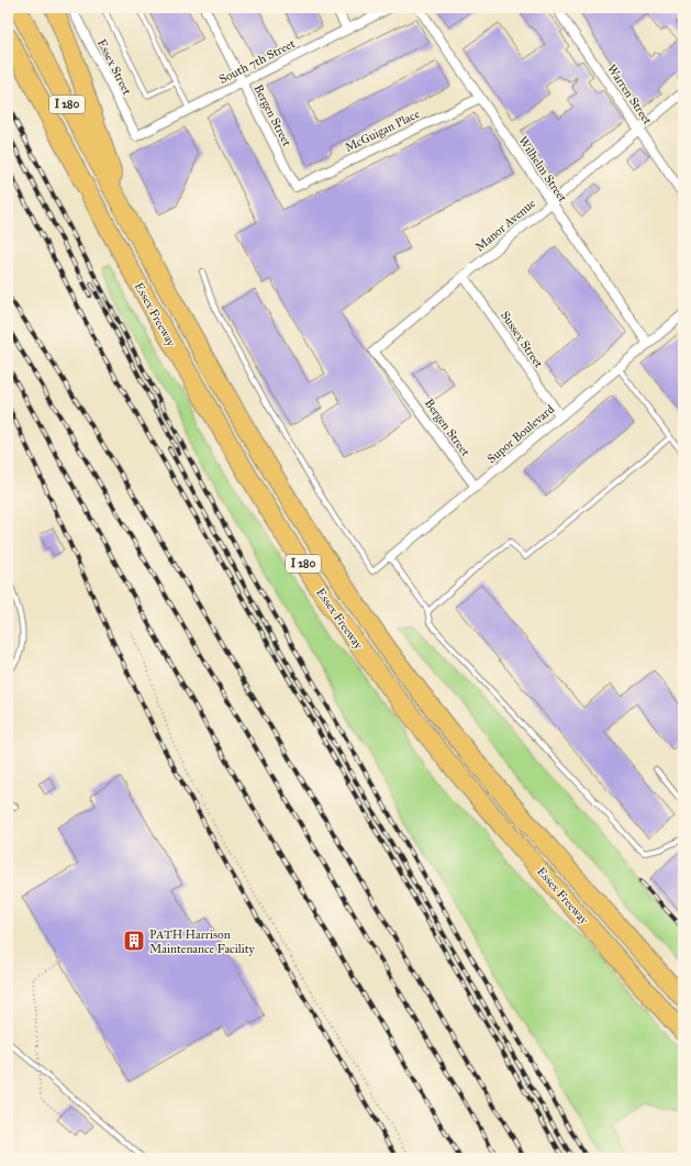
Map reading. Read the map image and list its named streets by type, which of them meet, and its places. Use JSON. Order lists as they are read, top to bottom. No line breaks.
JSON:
{"streets":{"highway":["I 280","Essex Freeway"],"street":["South 7th Street","Essex Street","Warren Street","Bergen Street","McGuigan Place","Wilhelm Street","Manor Avenue","Sussex Street","Supor Boulevard"]},"crossings":[["South 7th Street","Essex Street"],["South 7th Street","Bergen Street"],["Warren Street","Manor Avenue"],["Bergen Street","McGuigan Place"],["Bergen Street","Manor Avenue"],["Bergen Street","Supor Boulevard"],["McGuigan Place","Wilhelm Street"],["Wilhelm Street","Manor Avenue"],["Wilhelm Street","Supor Boulevard"],["Manor Avenue","Sussex Street"],["Sussex Street","Supor Boulevard"]],"places":{"building":["PATH Harrison Maintenance Facility"]}}
